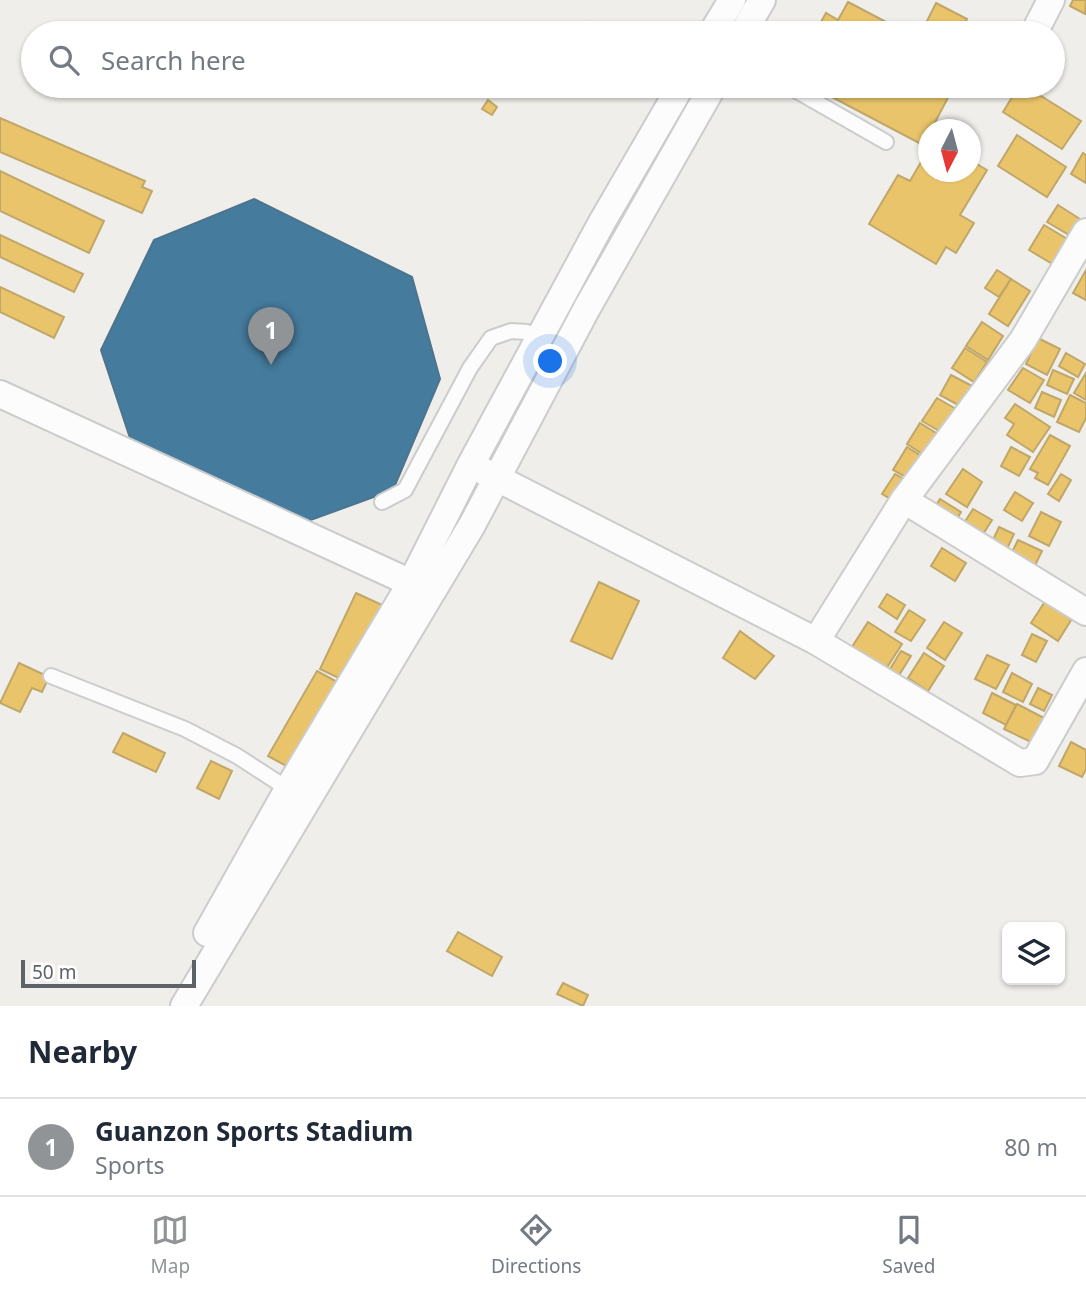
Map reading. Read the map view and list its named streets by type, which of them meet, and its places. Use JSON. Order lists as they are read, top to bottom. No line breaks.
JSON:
{"scale_bar":"50 m","north":"bottom","page":{"search":"Search here","pins":"1","scale":"50 m","heading":"Nearby","list":[{"mark":"1","name":"Guanzon Sports Stadium","note":"Sports","value":"80 m"}],"nav":["Map","Directions","Saved"]}}
